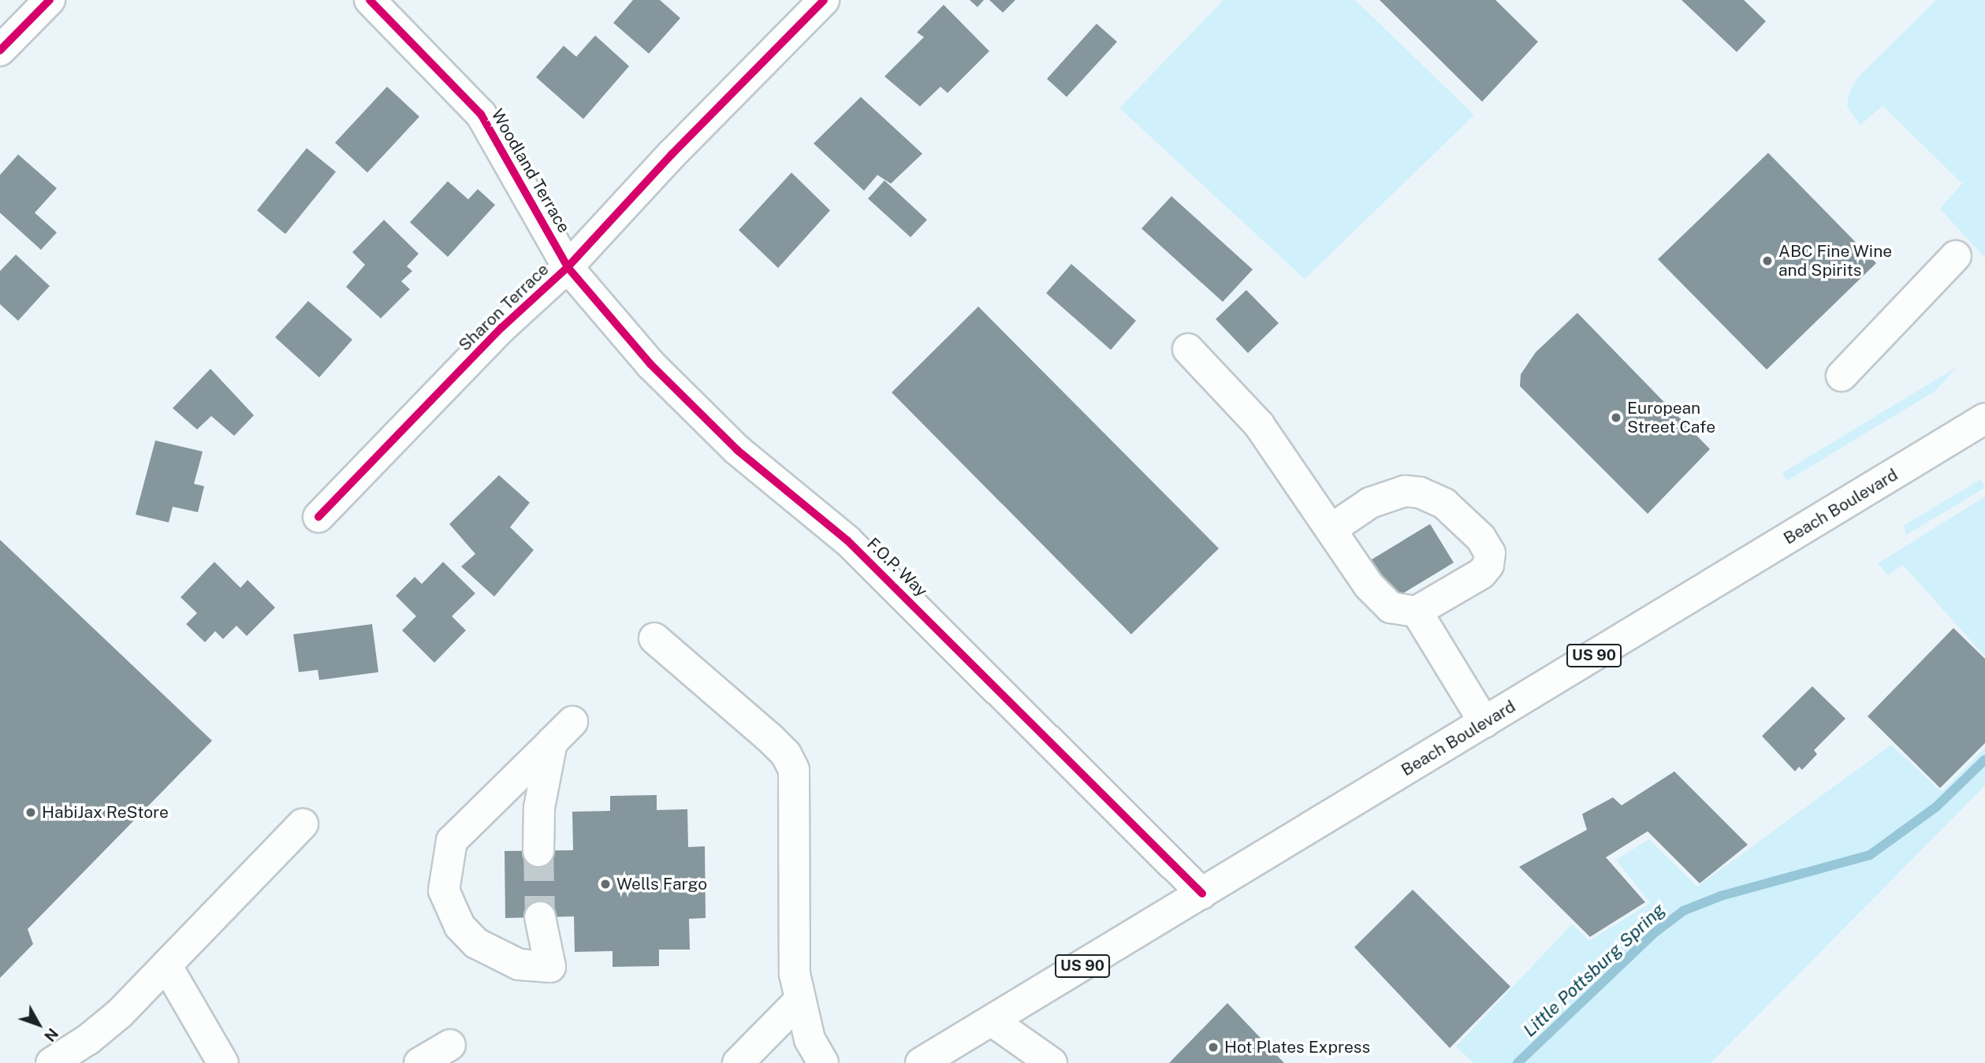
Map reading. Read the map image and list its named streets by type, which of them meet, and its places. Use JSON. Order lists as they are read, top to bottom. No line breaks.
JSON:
{"streets":{"main road":["Woodland Terrace","Sharon Terrace","Beach Boulevard","F.O.P. Way","US 90"]},"crossings":[["Woodland Terrace","Sharon Terrace"],["Woodland Terrace","F.O.P. Way"],["Sharon Terrace","F.O.P. Way"],["Beach Boulevard","F.O.P. Way"]],"water":["Little Pottsburg Spring"],"places":["ABC Fine Wine and Spirits","European Street Cafe","HabiJax ReStore","Wells Fargo","Hot Plates Express"],"north":"bottom right"}
